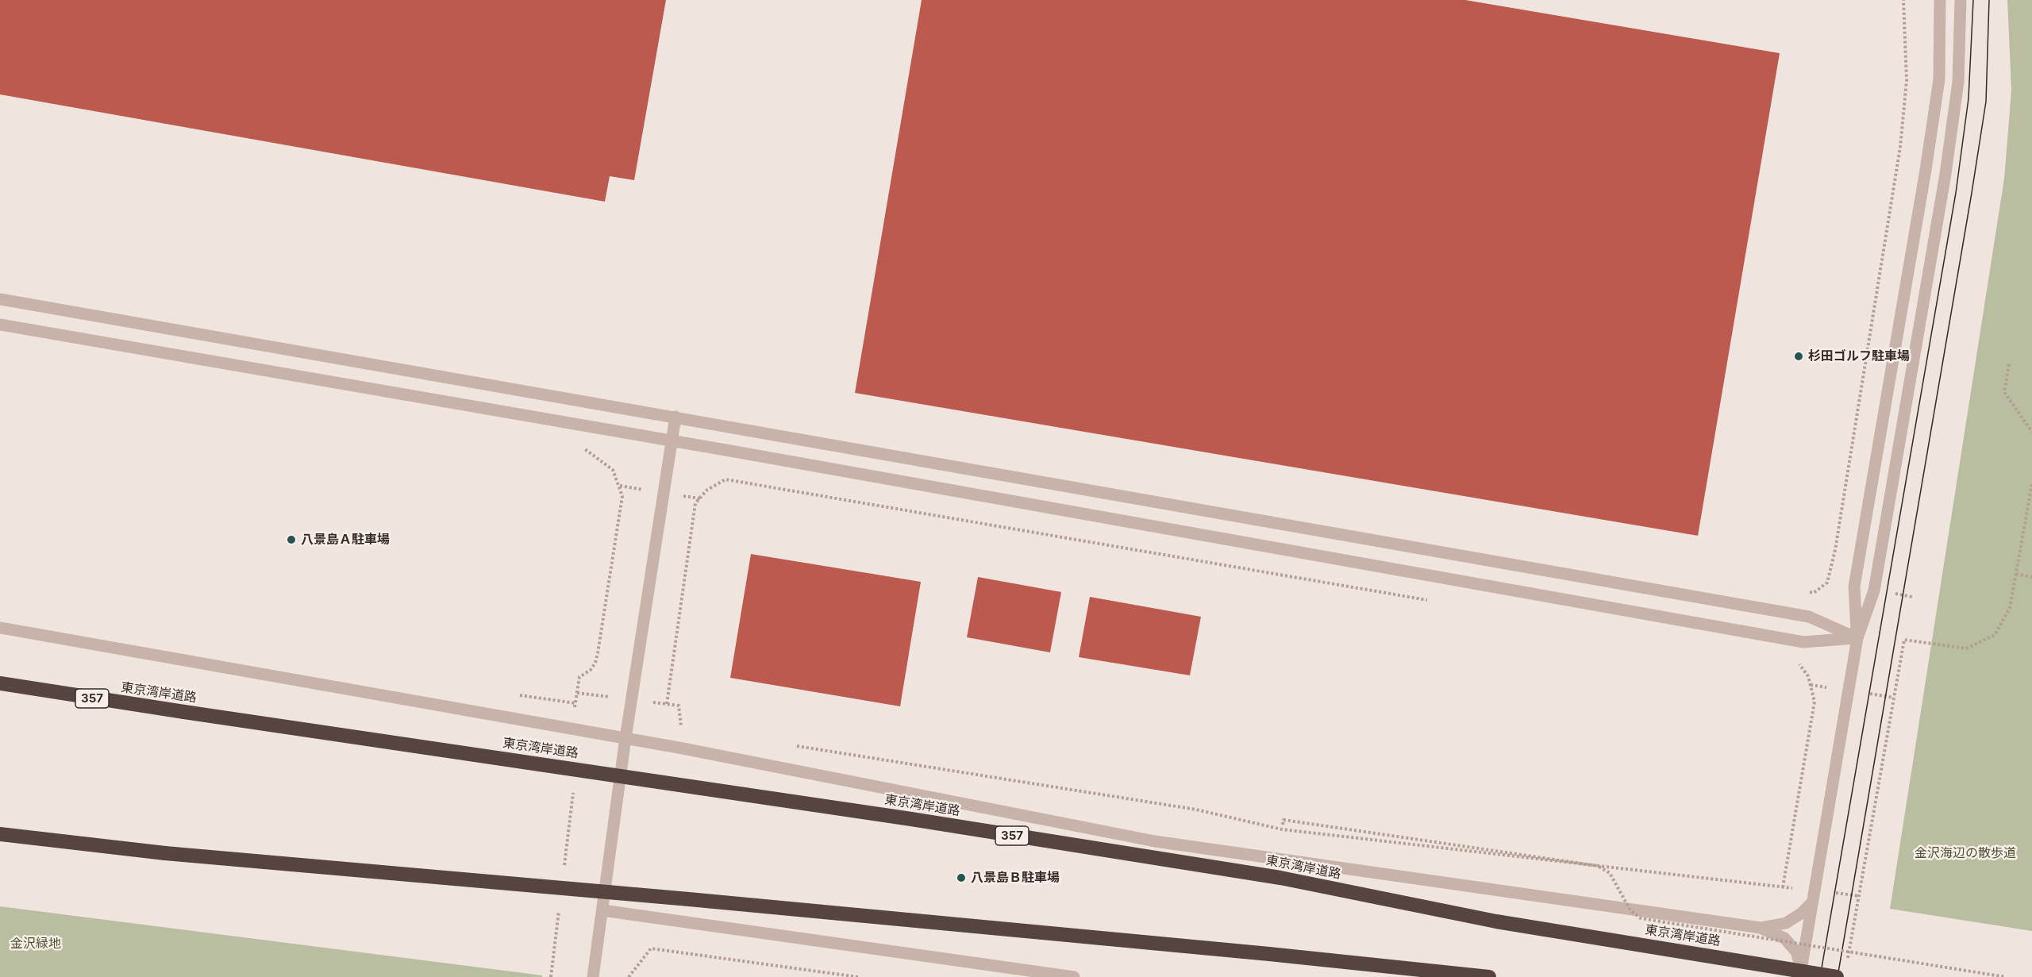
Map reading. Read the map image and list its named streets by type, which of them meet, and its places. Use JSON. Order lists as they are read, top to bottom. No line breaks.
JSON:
{"streets":{"highway":["東京湾岸道路","357"]},"parks":["金沢海辺の散歩道","金沢緑地"],"places":["杉田ゴルフ駐車場","八景島Ａ駐車場","八景島Ｂ駐車場"]}
